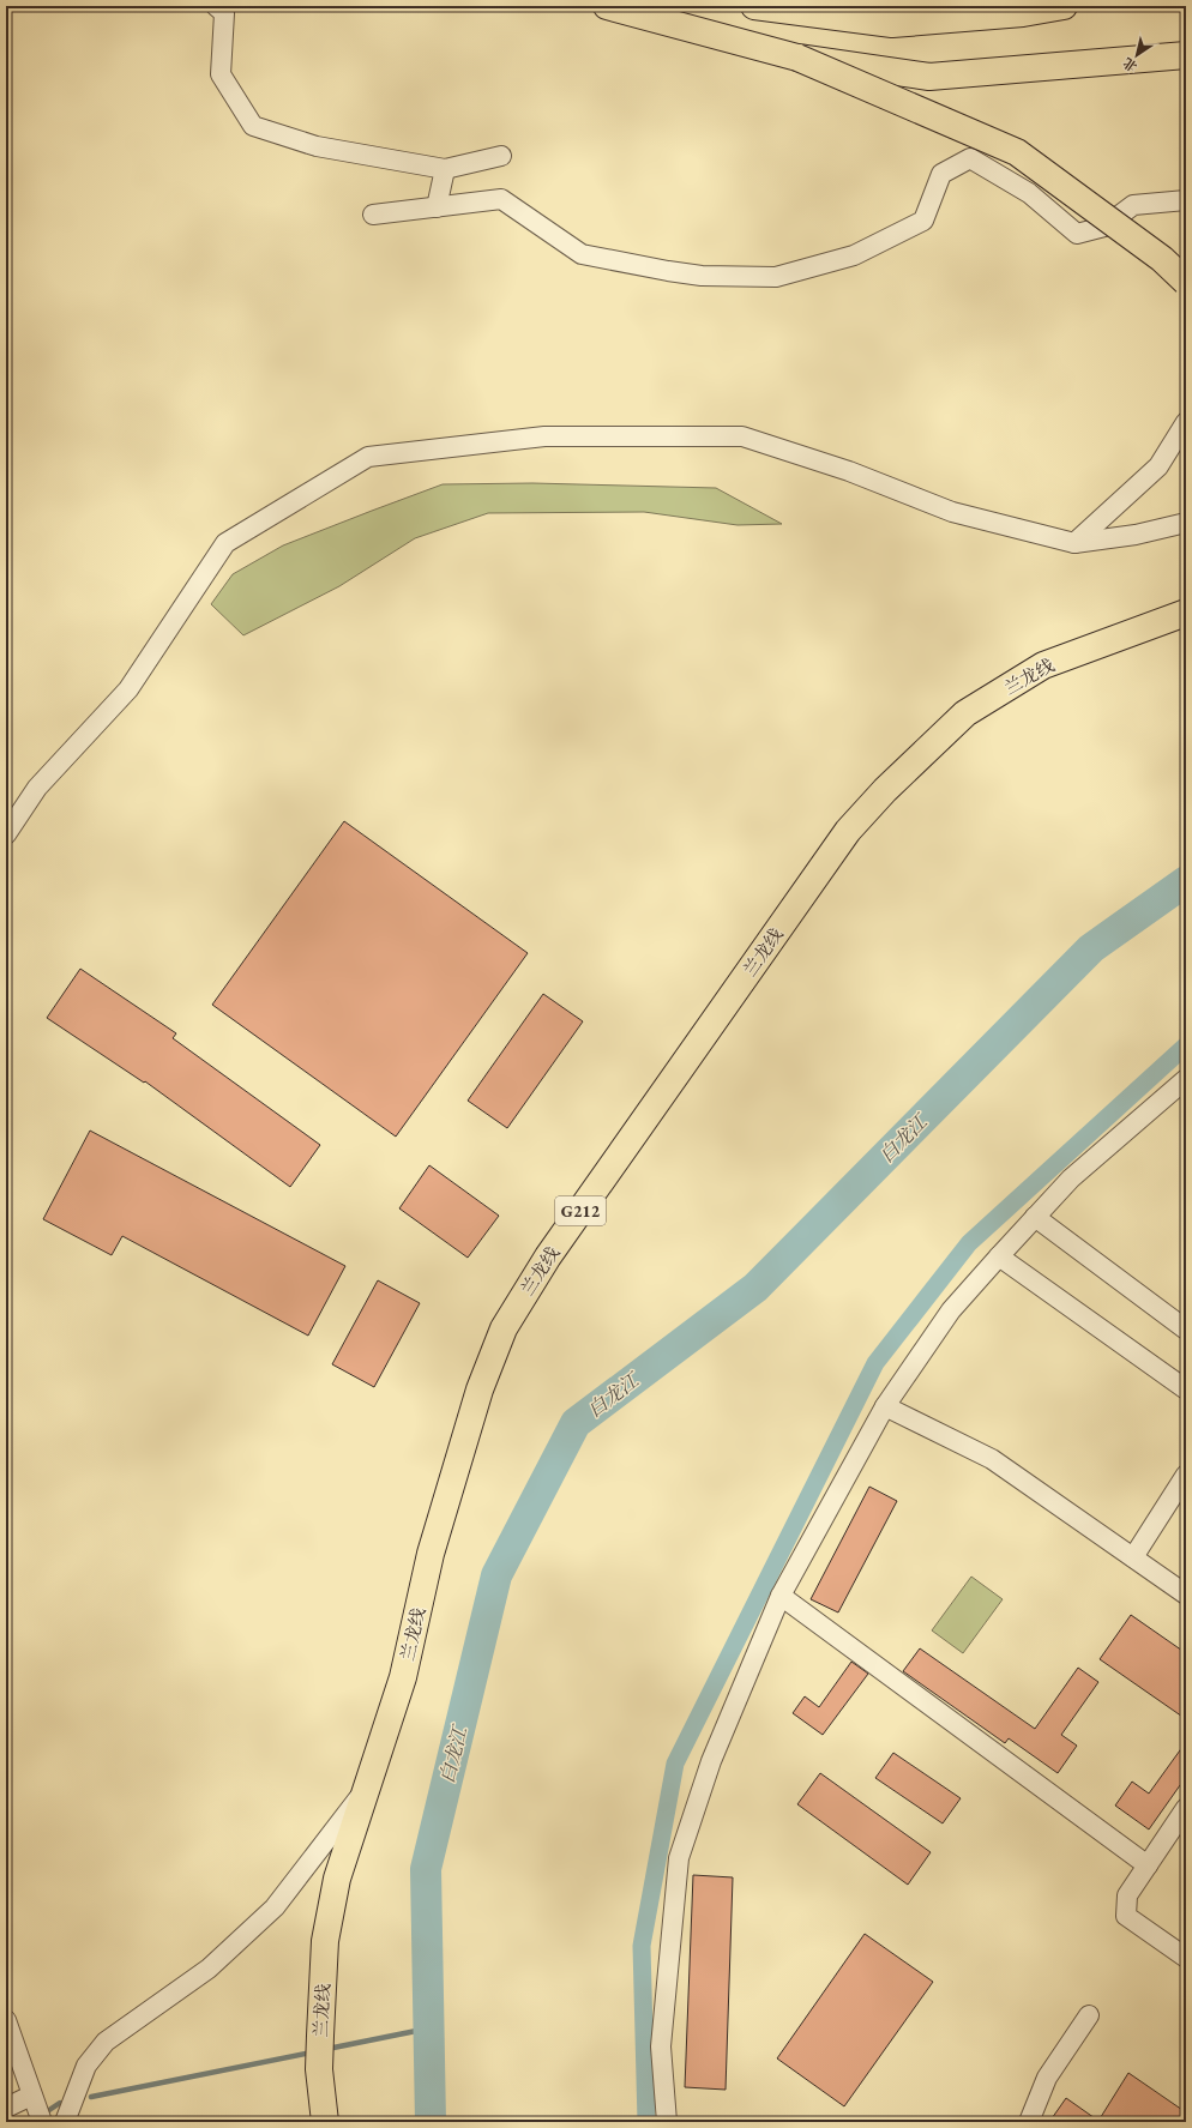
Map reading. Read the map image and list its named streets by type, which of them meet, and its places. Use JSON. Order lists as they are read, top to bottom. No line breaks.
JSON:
{"streets":{"highway":["兰龙线","G212"]},"water":["白龙江"],"north":"bottom left"}
